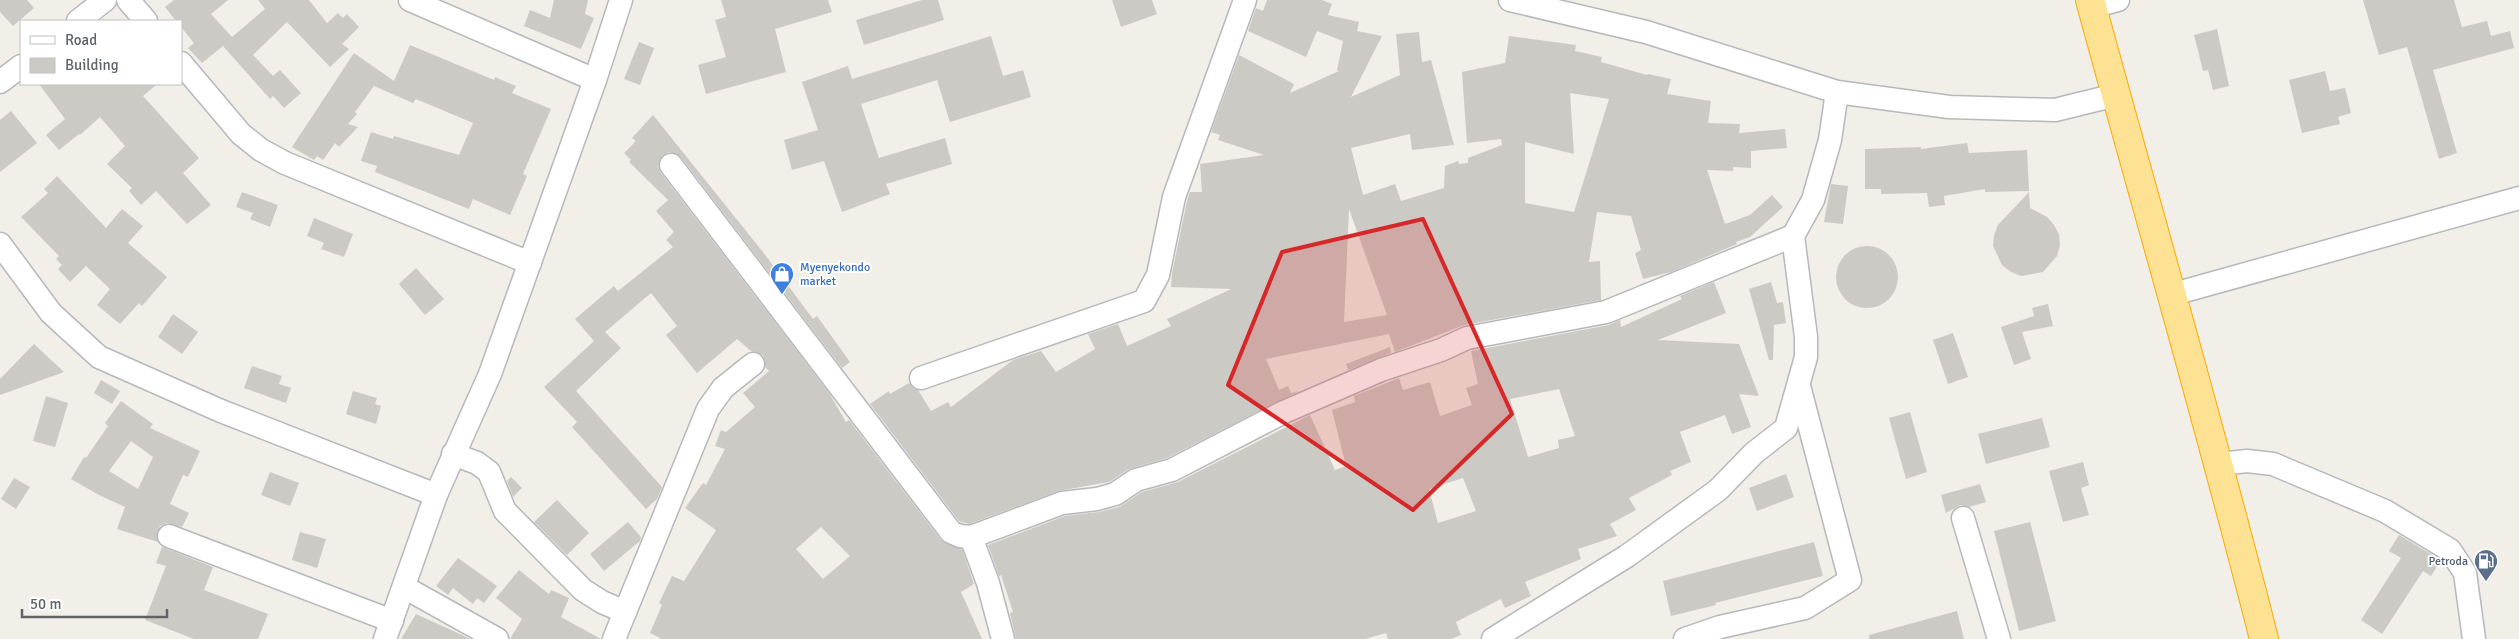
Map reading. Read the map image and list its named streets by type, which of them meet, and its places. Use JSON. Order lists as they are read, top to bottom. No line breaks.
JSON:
{"places":{"shop":["Myenyekondo market"],"fuel station":["Petroda"]},"legend":["Road","Building"],"scale_bar":"50 m"}
